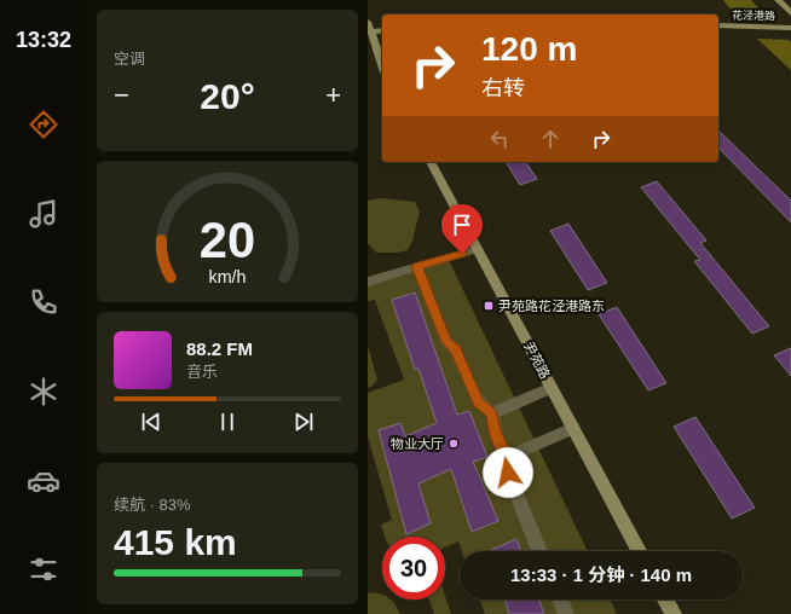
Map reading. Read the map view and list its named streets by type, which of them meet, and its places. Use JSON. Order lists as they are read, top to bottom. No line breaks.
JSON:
{"streets":{"main road":["花泾港路","尹苑路"]},"places":{"transit":["尹苑路花泾港路东"],"other":["物业大厅"]},"page":{"tabs":"13:32","tile":["空调",["续航 · 83%","415 km"]],"turn":["120 m","右转"],"heat":["−","20°","+"],"song":["88.2 FM","音乐"],"limit":"30","trip":"13:33 · 1 分钟 · 140 m","gauge":["20","km/h"]}}
